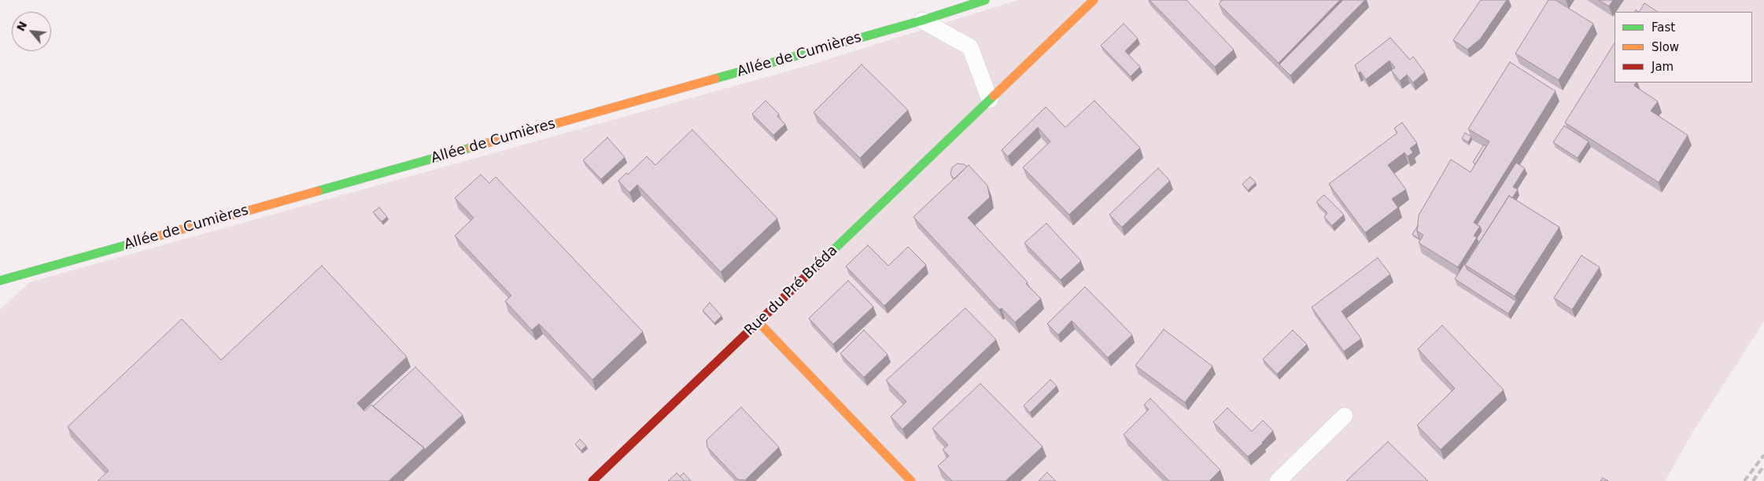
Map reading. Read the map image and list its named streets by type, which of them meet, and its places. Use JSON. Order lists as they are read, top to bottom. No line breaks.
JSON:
{"streets":{"main road":["Allée de Cumières","Rue du Pré Bréda"]},"legend":["Fast","Slow","Jam"],"north":"top left"}
